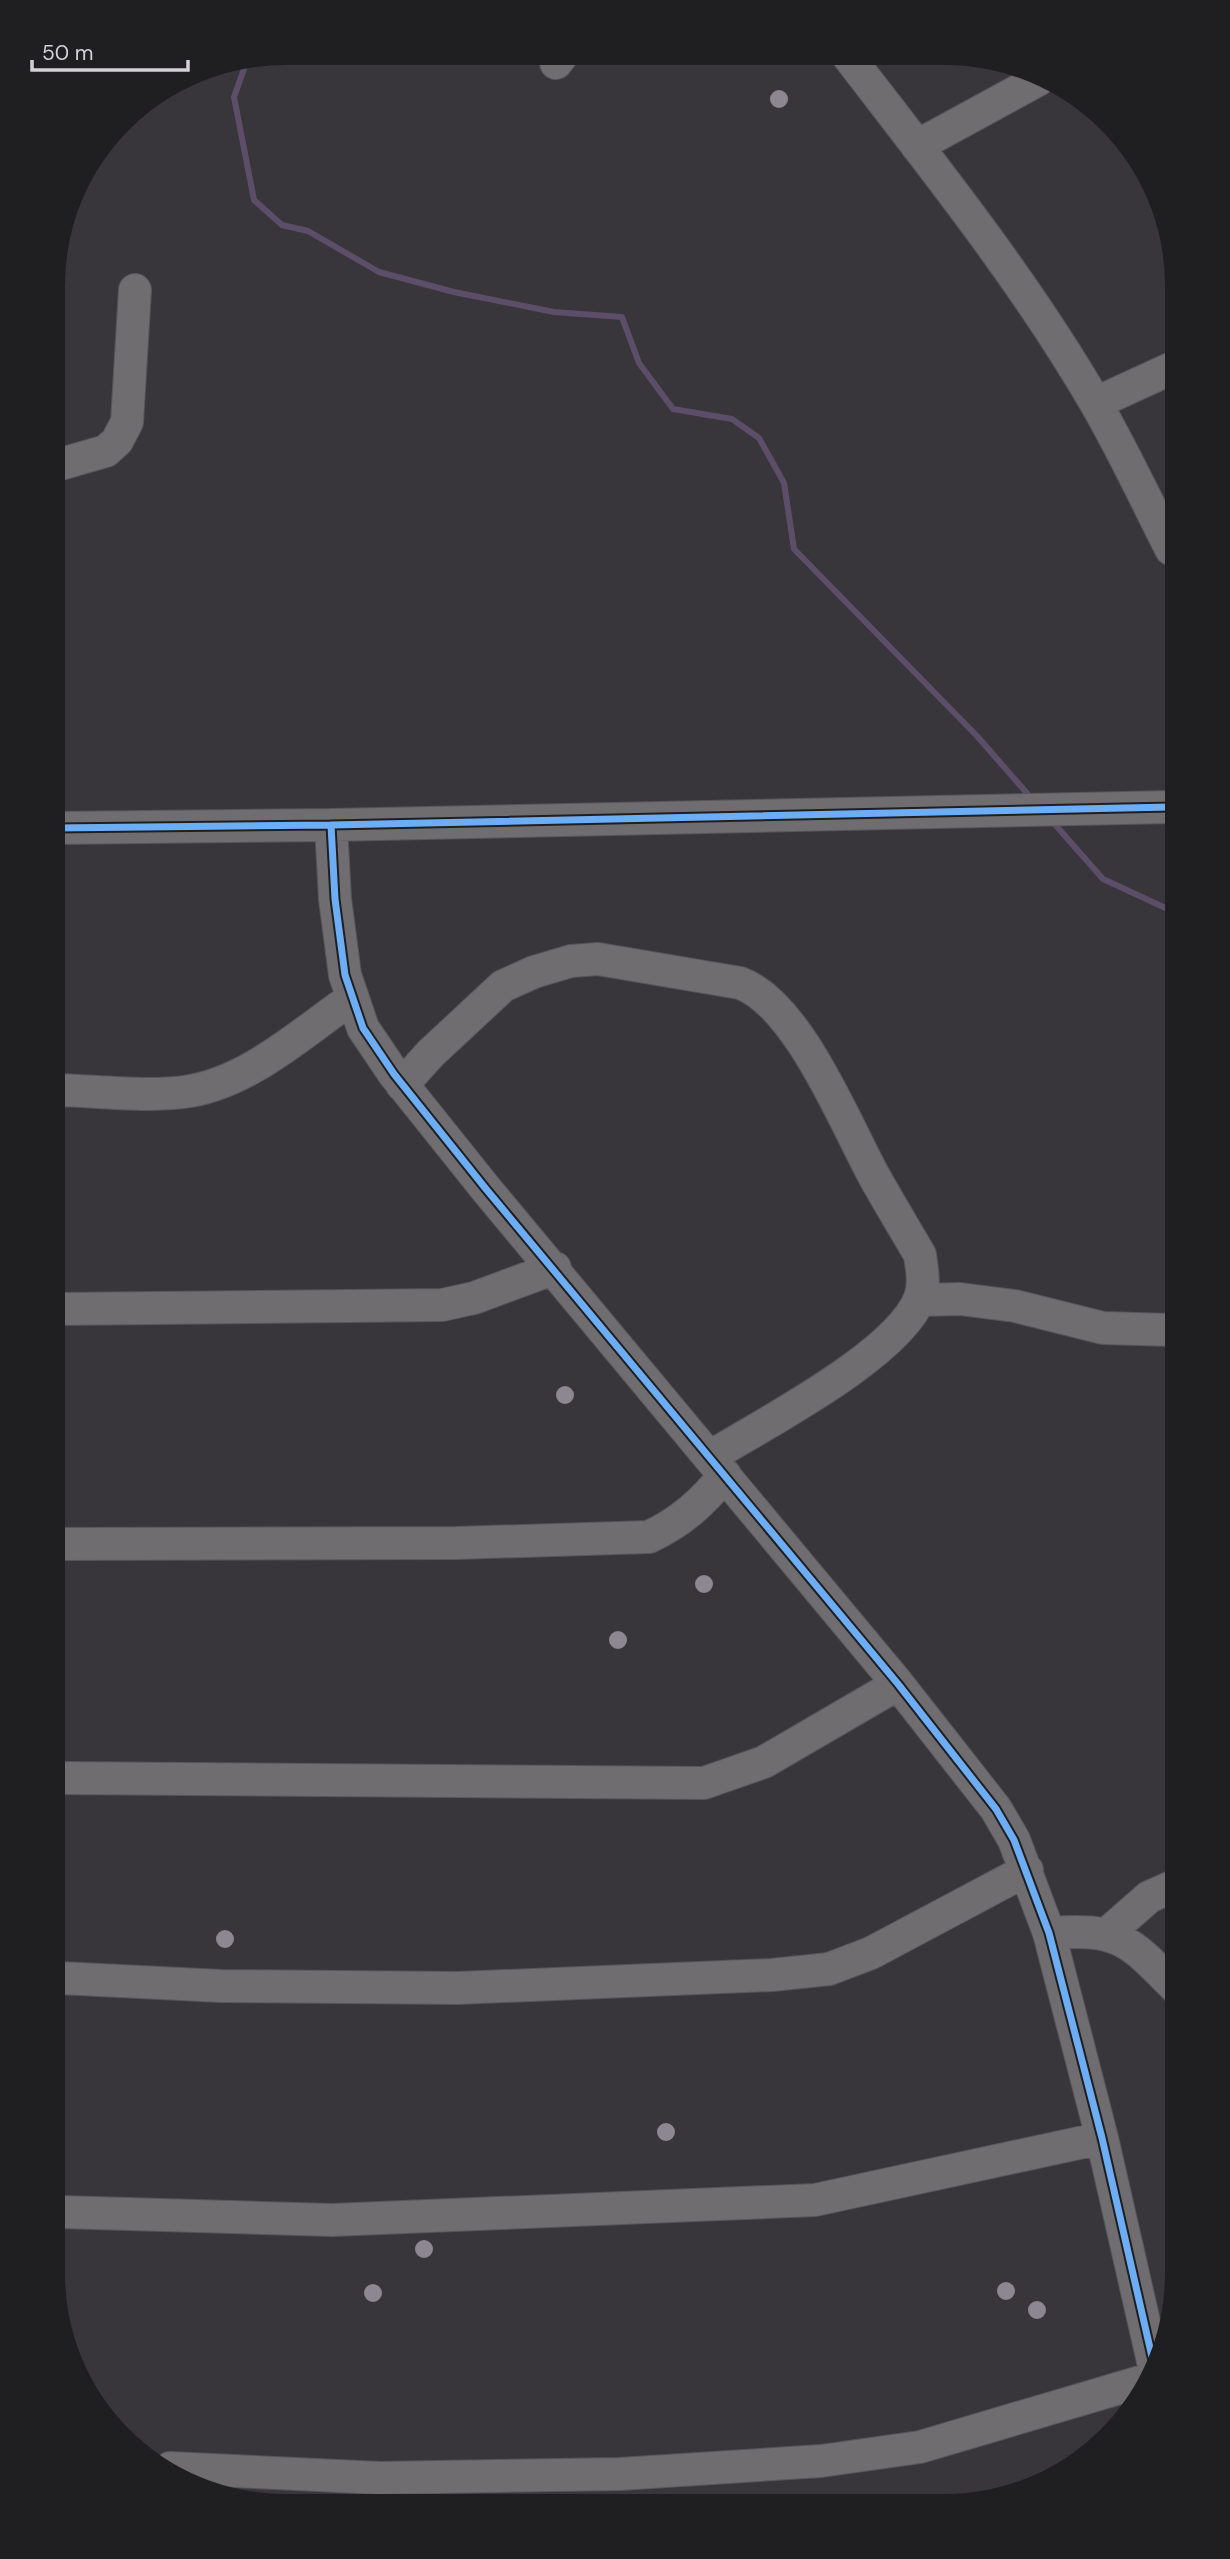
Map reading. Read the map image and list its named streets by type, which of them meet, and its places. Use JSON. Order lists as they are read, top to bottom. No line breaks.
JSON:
{"scale_bar":"50 m"}
